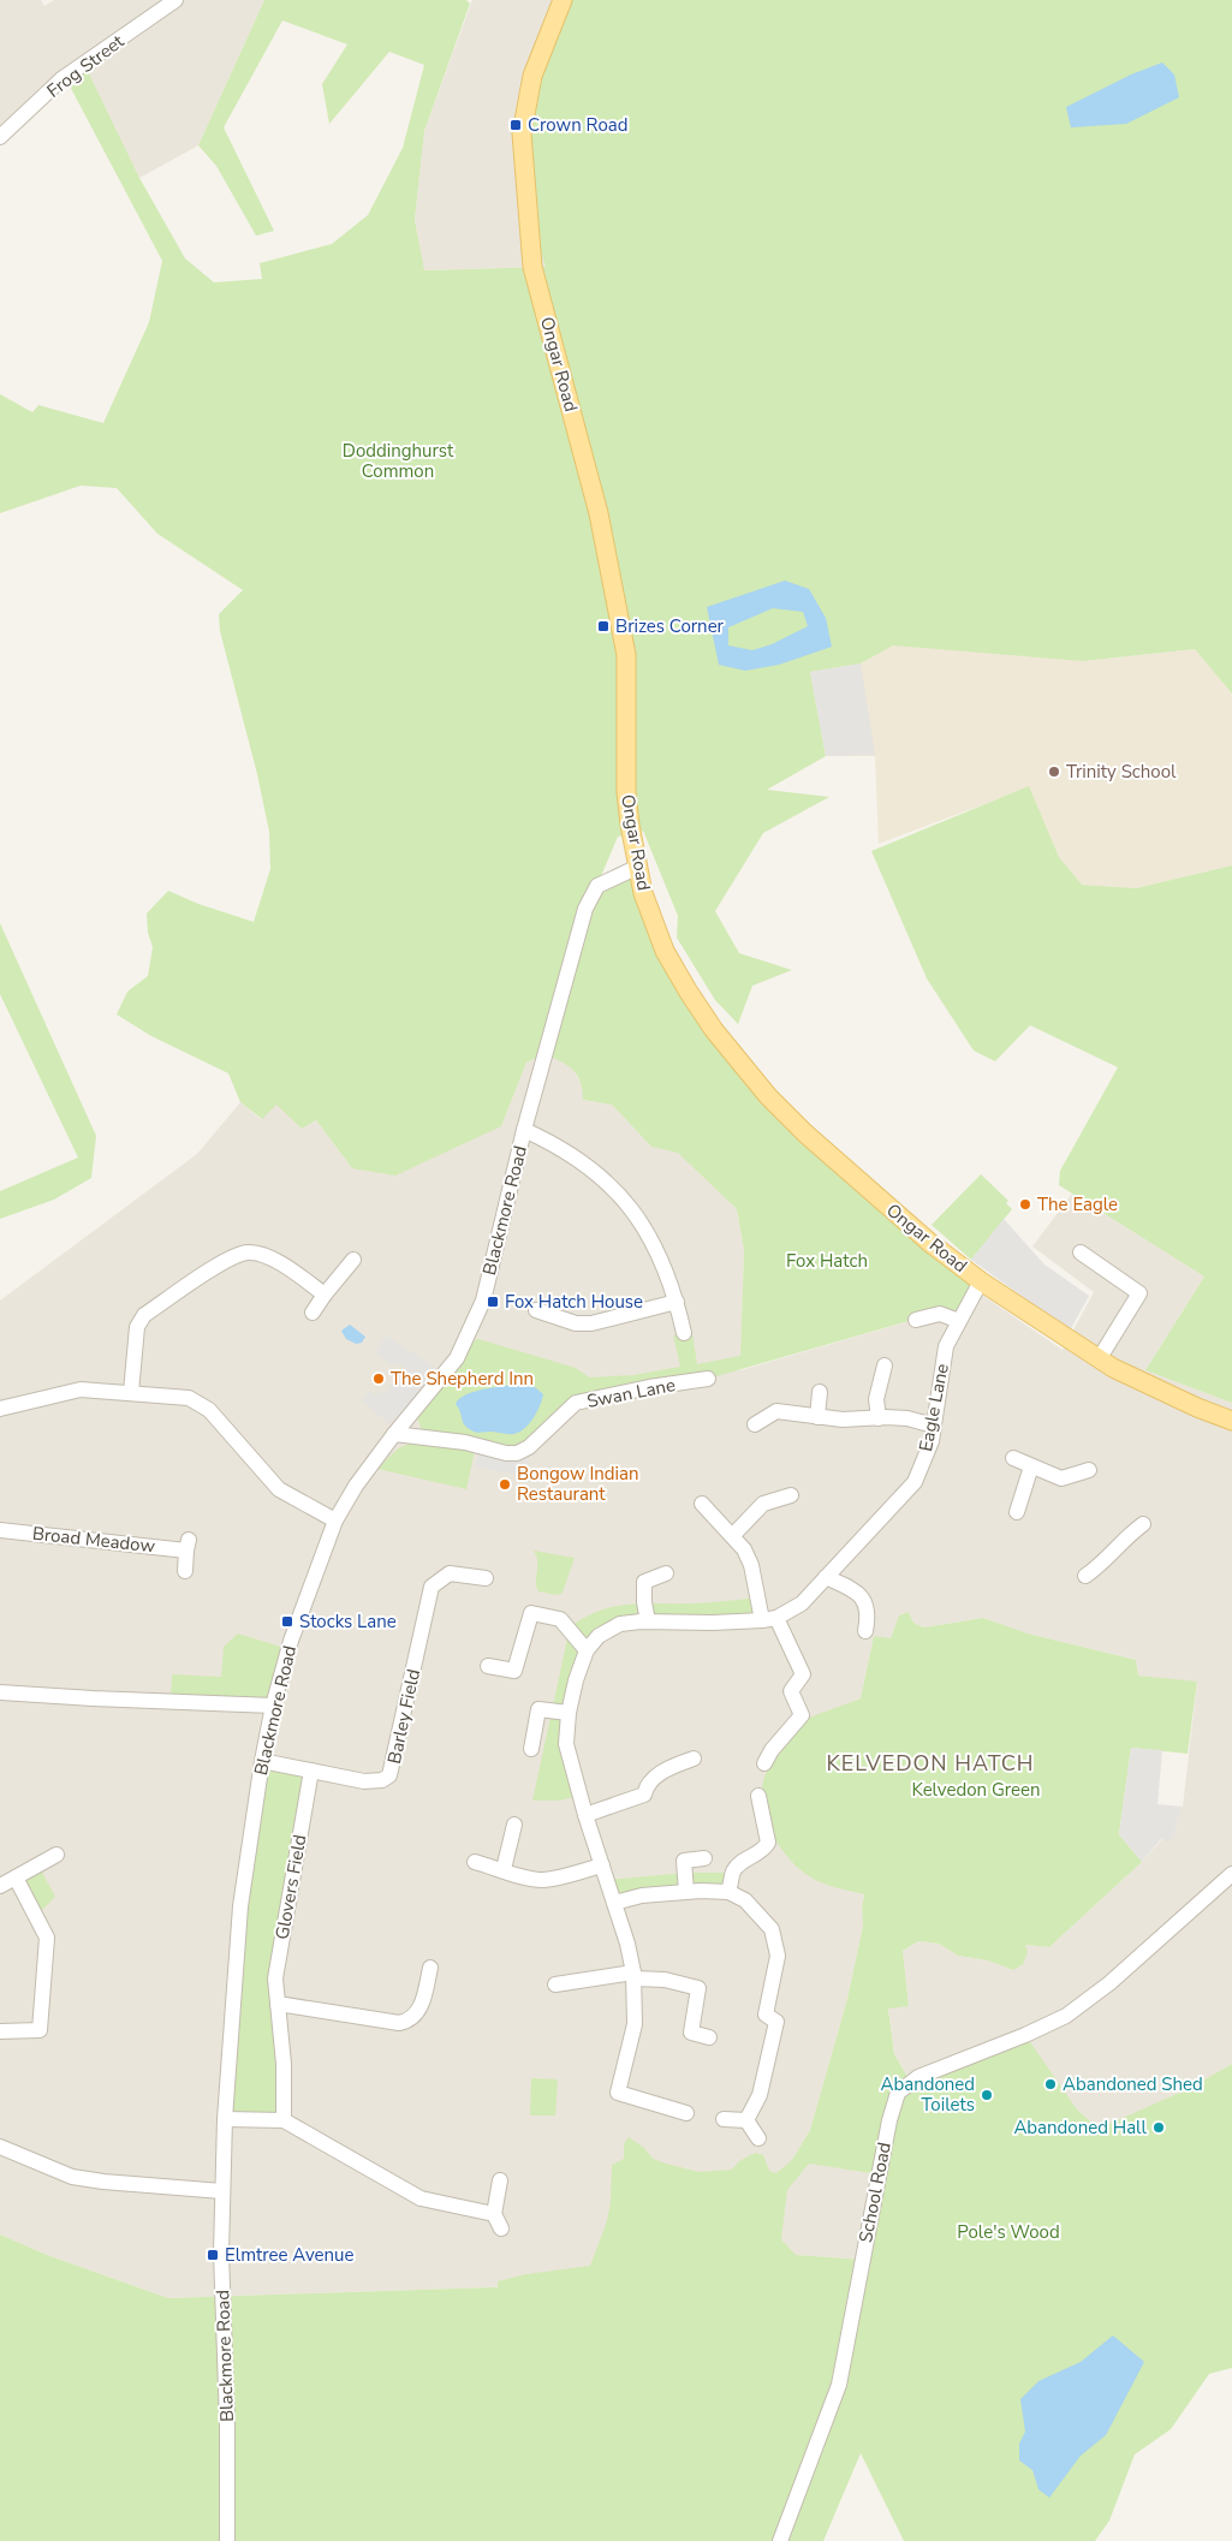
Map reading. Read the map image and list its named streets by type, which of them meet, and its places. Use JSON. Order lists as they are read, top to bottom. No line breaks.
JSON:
{"streets":{"main road":["Ongar Road"],"street":["Frog Street","Blackmore Road","Swan Lane","Eagle Lane","Broad Meadow","Barley Field","Glovers Field","School Road"]},"crossings":[["Ongar Road","Blackmore Road"],["Ongar Road","Eagle Lane"],["Blackmore Road","Swan Lane"],["Blackmore Road","Barley Field"],["Barley Field","Glovers Field"]],"districts":["KELVEDON HATCH"],"parks":["Doddinghurst Common","Fox Hatch","Kelvedon Green","Pole's Wood"],"places":{"transit":["Crown Road","Brizes Corner","Fox Hatch House","Stocks Lane","Elmtree Avenue"],"other":["Trinity School","The Eagle","The Shepherd Inn","Bongow Indian Restaurant","Abandoned Shed","Abandoned Toilets","Abandoned Hall"]}}
